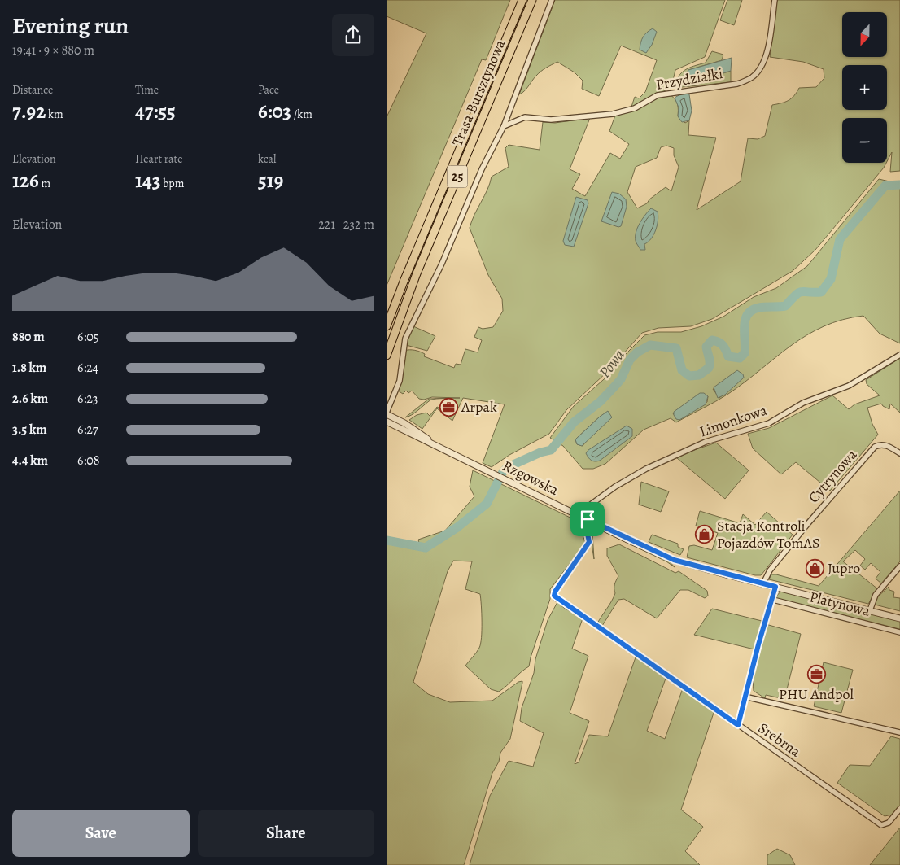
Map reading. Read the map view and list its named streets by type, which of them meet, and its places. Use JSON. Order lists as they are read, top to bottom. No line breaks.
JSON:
{"streets":{"main road":["Trasa Bursztynowa","25"],"street":["Przydziałki","Limonkowa","Cytrynowa","Rzgowska","Platynowa","Srebrna"]},"crossings":[["Limonkowa","Rzgowska"],["Cytrynowa","Rzgowska"],["Rzgowska","Srebrna"]],"water":["Powa"],"places":{"office":["Arpak","PHU Andpol"],"shop":["Stacja Kontroli Pojazdów TomAS","Jupro"]},"north":"bottom","page":{"heading":["Evening run","19:41 · 9 × 880 m"],"map_buttons":["+","−"],"stats":[["Distance","7.92 km"],["Time","47:55"],["Pace","6:03 /km"],["Elevation","126 m"],["Heart rate","143 bpm"],["kcal","519"]],"chart":["Elevation","221–232 m"],"list":[{"name":"880 m","note":"6:05"},{"name":"1.8 km","note":"6:24"},{"name":"2.6 km","note":"6:23"},{"name":"3.5 km","note":"6:27"},{"name":"4.4 km","note":"6:08"}],"buttons":["Save","Share"]}}
